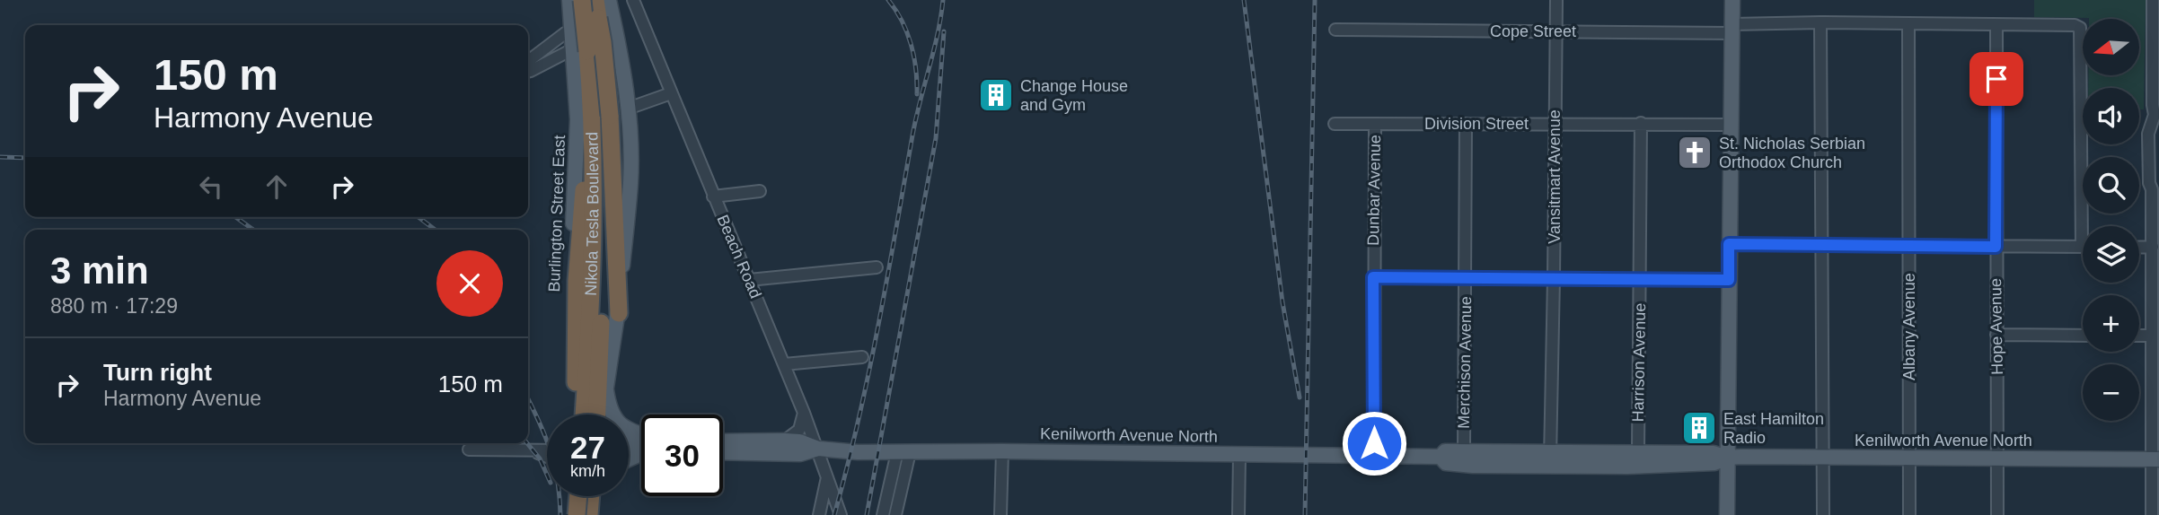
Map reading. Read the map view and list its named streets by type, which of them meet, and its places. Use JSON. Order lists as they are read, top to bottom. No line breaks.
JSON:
{"streets":{"highway":["Nikola Tesla Boulevard"],"main road":["Burlington Street East","Kenilworth Avenue North"],"street":["Cope Street","Division Street","Vansitmart Avenue","Dunbar Avenue","Beach Road","Albany Avenue","Hope Avenue","Merchison Avenue","Harrison Avenue"]},"crossings":[["Cope Street","Vansitmart Avenue"],["Cope Street","Albany Avenue"],["Cope Street","Hope Avenue"],["Division Street","Vansitmart Avenue"],["Division Street","Dunbar Avenue"],["Division Street","Merchison Avenue"],["Division Street","Harrison Avenue"],["Vansitmart Avenue","Kenilworth Avenue North"],["Beach Road","Kenilworth Avenue North"],["Albany Avenue","Kenilworth Avenue North"],["Hope Avenue","Kenilworth Avenue North"],["Merchison Avenue","Kenilworth Avenue North"],["Harrison Avenue","Kenilworth Avenue North"]],"places":{"building":["Change House and Gym","East Hamilton Radio"],"church":["St. Nicholas Serbian Orthodox Church"]},"north":"left","page":{"map_buttons":["+","−"],"turn":["150 m","Harmony Avenue"],"heading":["3 min","880 m · 17:29"],"list":[{"name":"Turn right","note":"Harmony Avenue","value":"150 m"}],"speed":"27 km/h","limit":"30"}}
